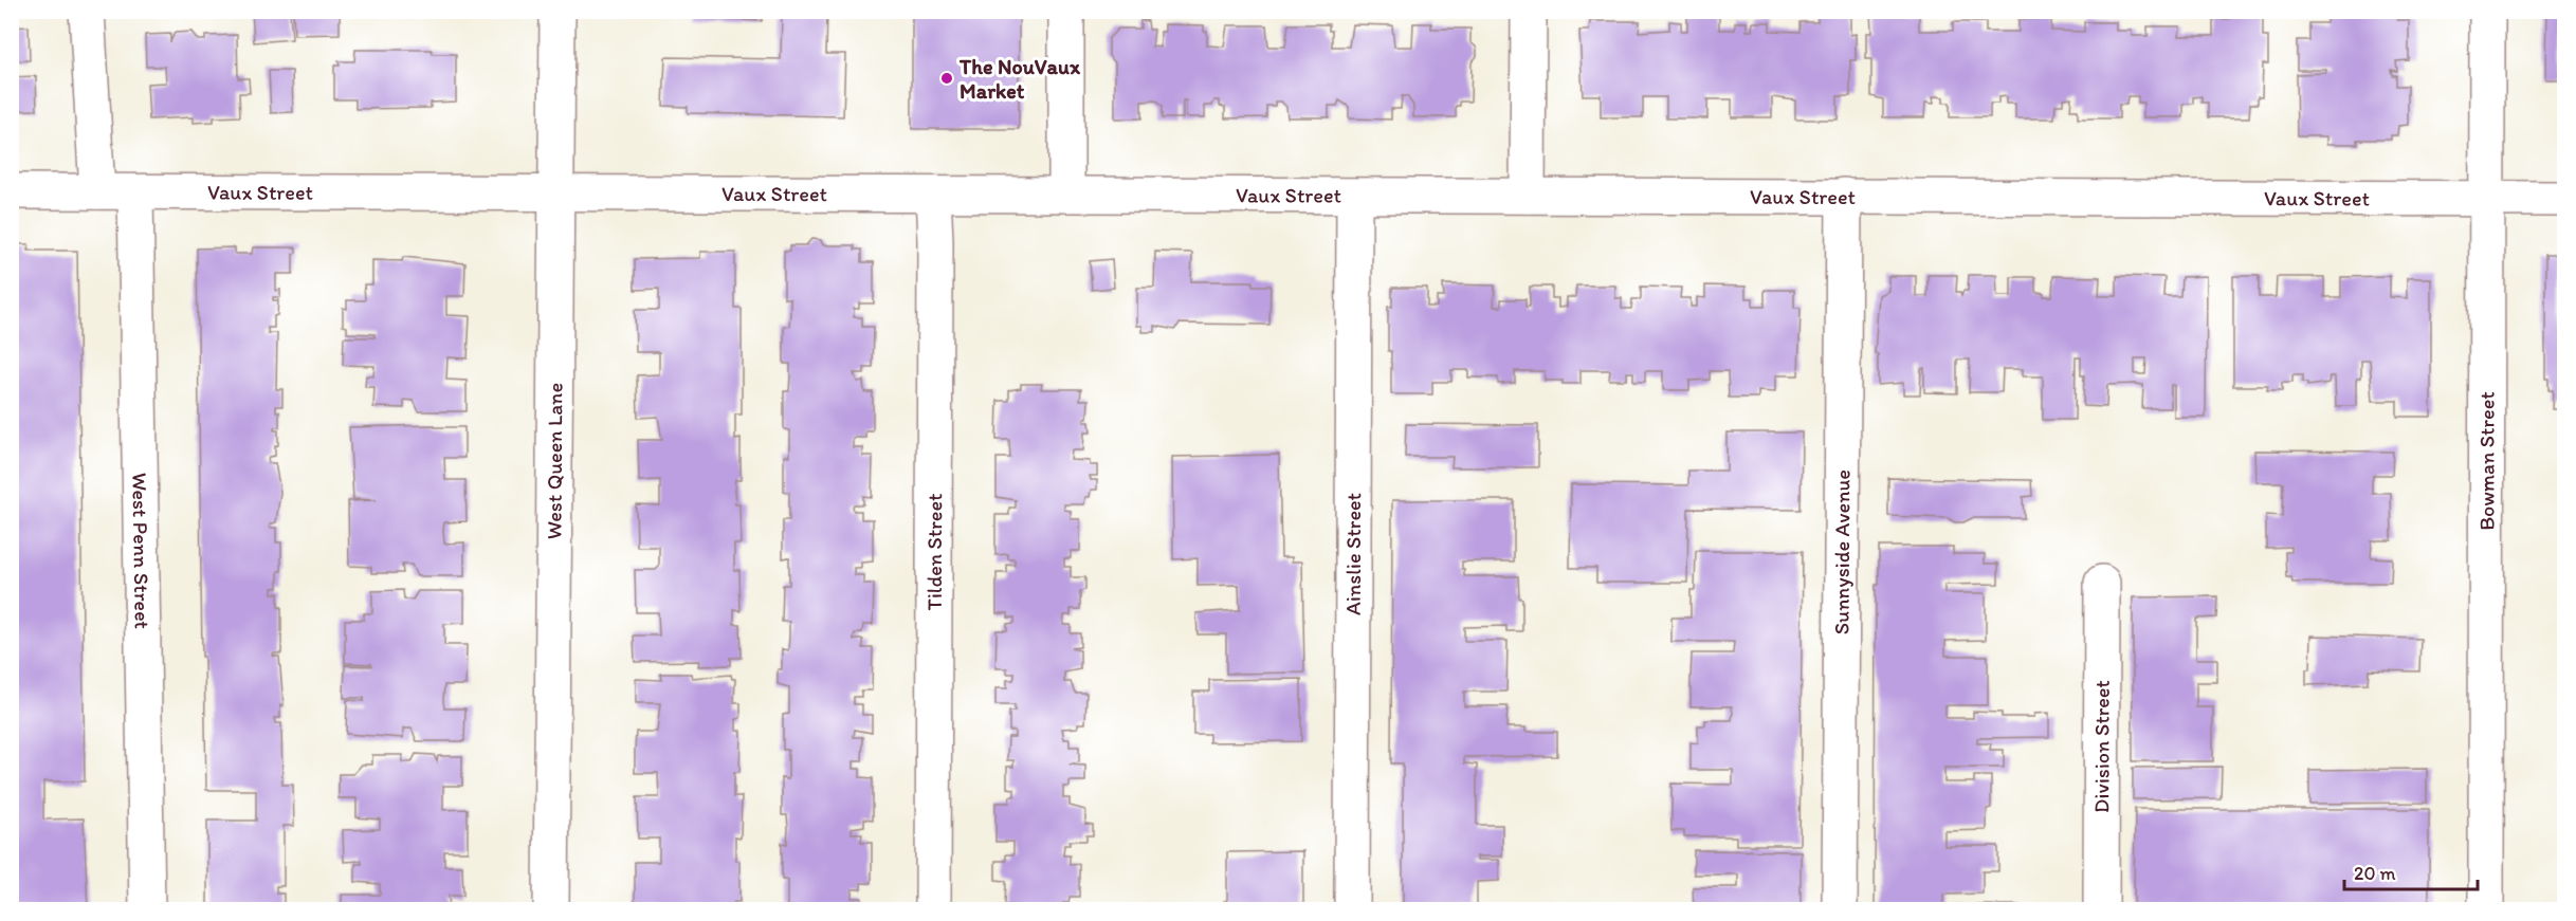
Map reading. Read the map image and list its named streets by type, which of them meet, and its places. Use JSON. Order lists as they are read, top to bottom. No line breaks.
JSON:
{"streets":{"street":["Vaux Street","West Queen Lane","Bowman Street","West Penn Street","Tilden Street","Ainslie Street","Sunnyside Avenue","Division Street"]},"crossings":[["Vaux Street","West Queen Lane"],["Vaux Street","Bowman Street"],["Vaux Street","West Penn Street"],["Vaux Street","Tilden Street"],["Vaux Street","Ainslie Street"],["Vaux Street","Sunnyside Avenue"]],"places":["The NouVaux Market"],"scale_bar":"20 m"}
